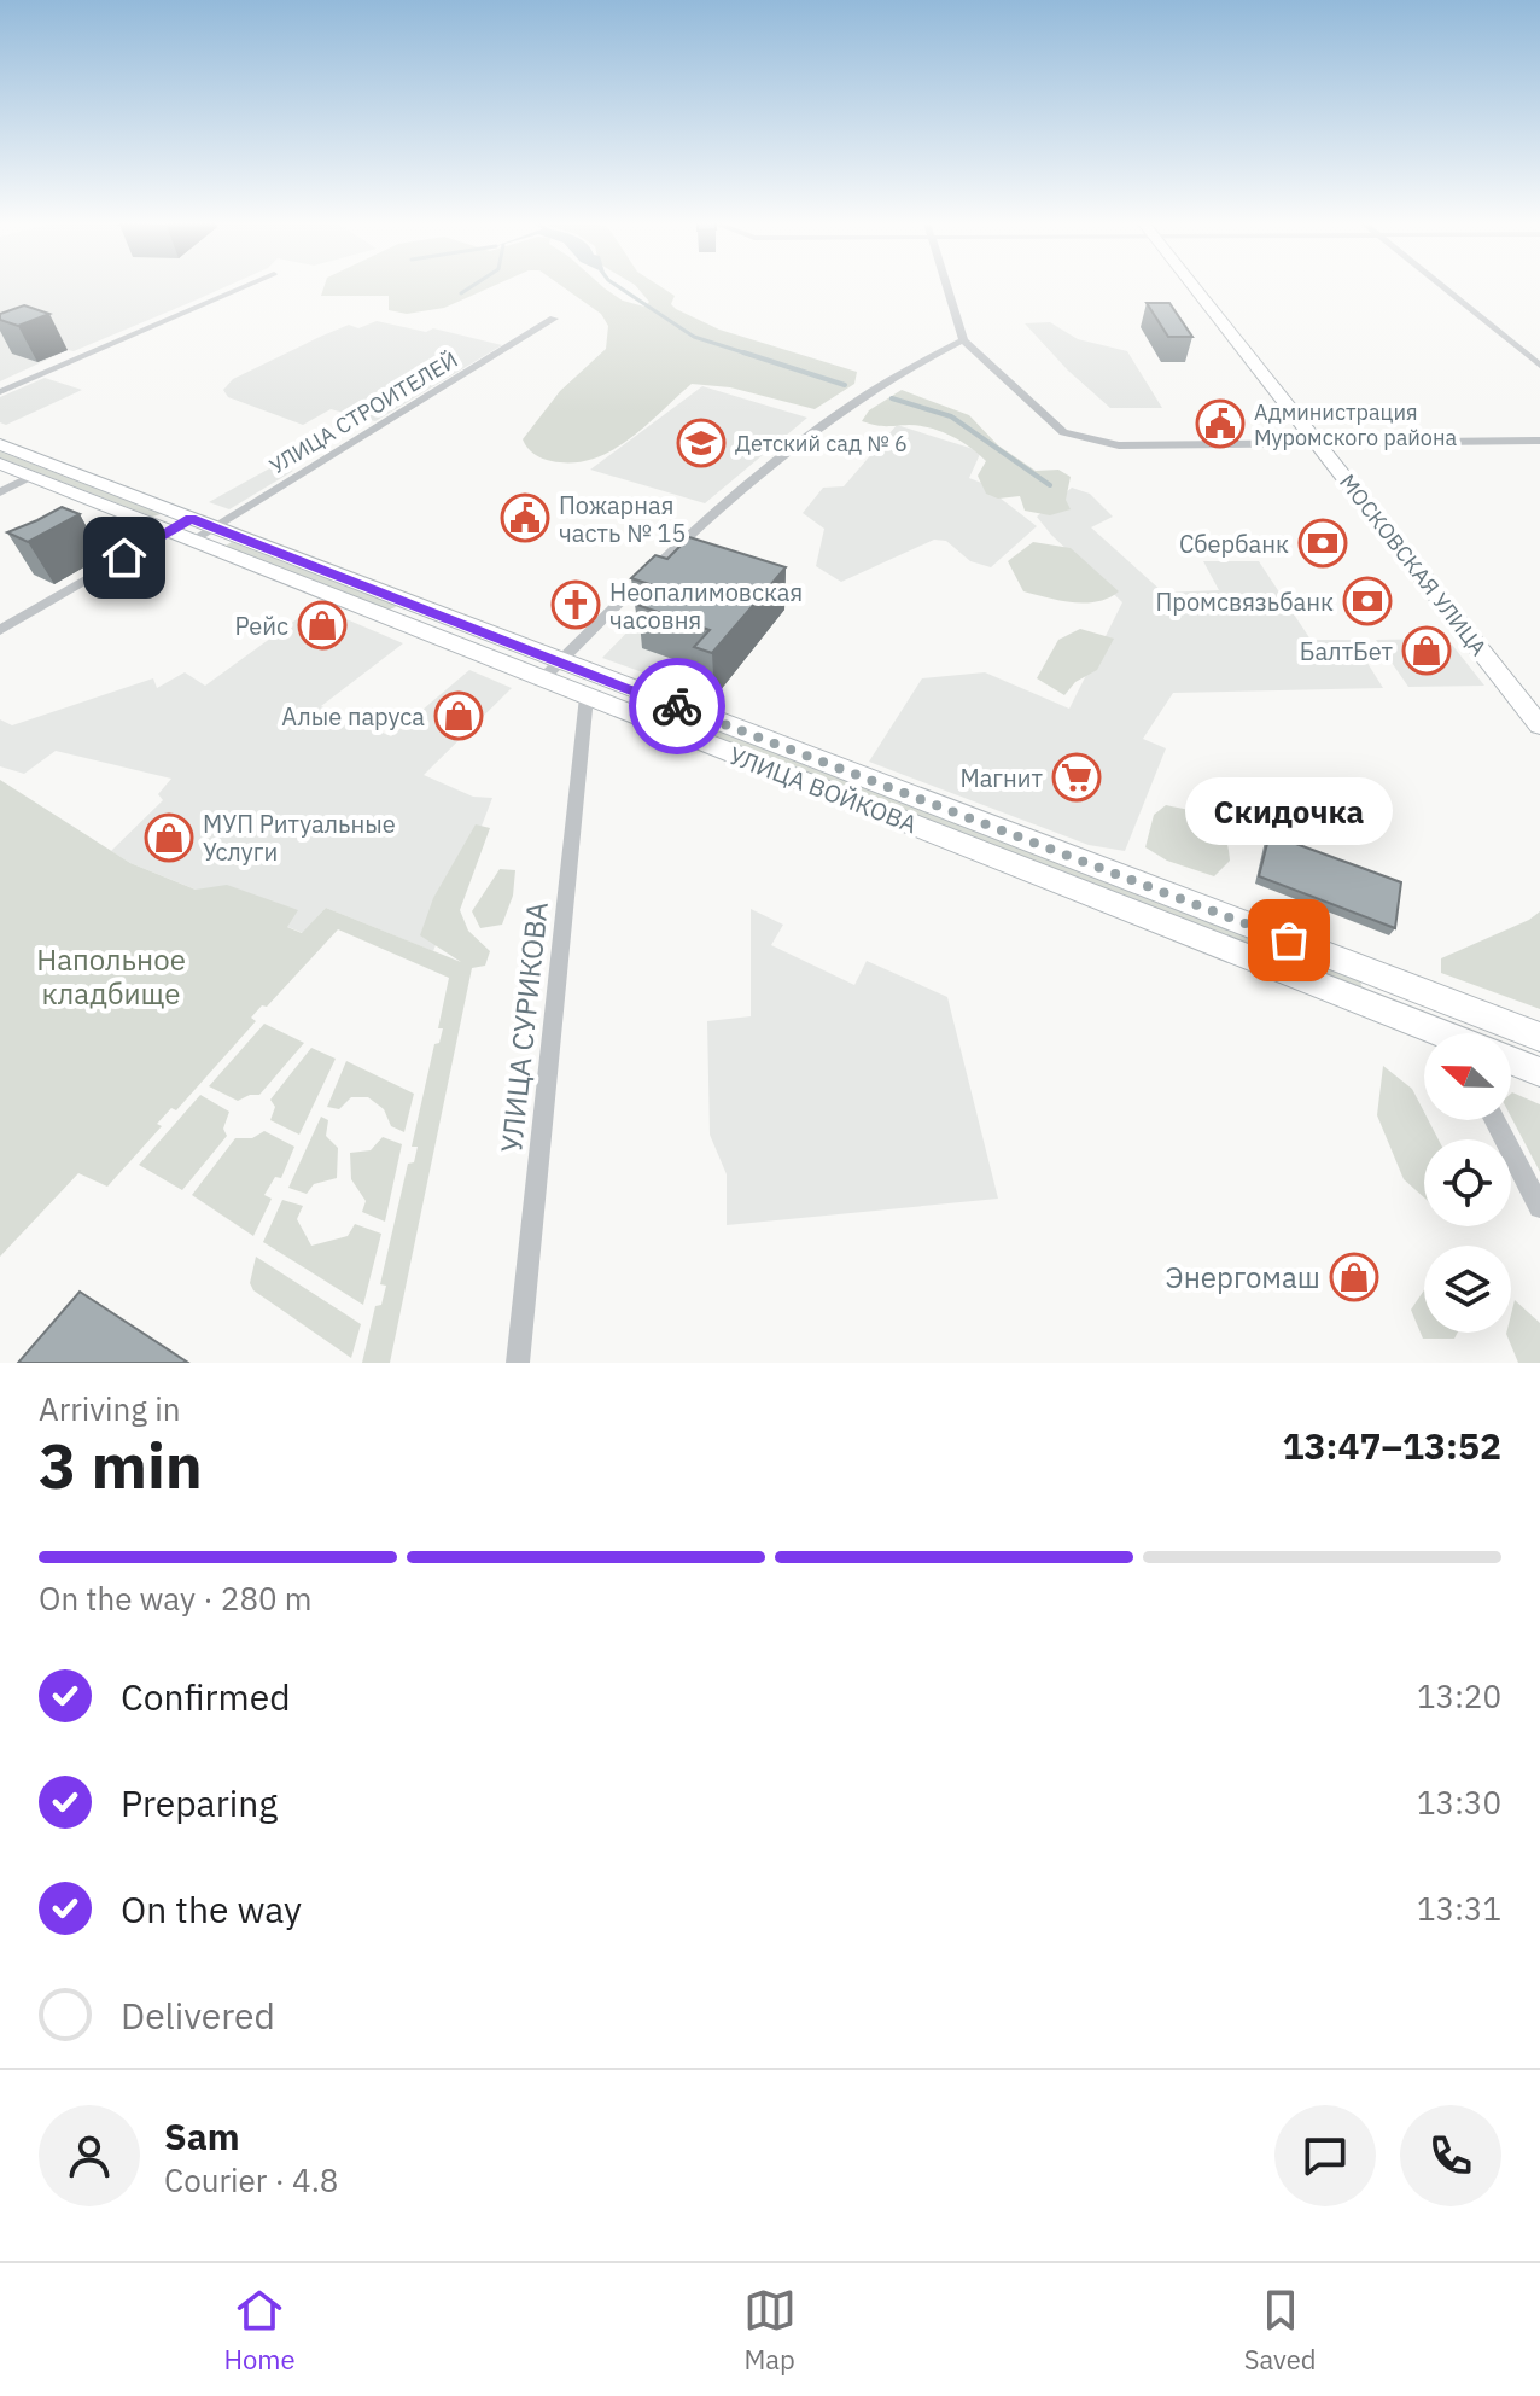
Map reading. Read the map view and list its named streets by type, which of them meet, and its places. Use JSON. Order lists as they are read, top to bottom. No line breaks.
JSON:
{"streets":{"main road":["МОСКОВСКАЯ УЛИЦА","УЛИЦА ВОЙКОВА"],"street":["УЛИЦА СТРОИТЕЛЕЙ","УЛИЦА СУРИКОВА"]},"crossings":[["УЛИЦА СТРОИТЕЛЕЙ","УЛИЦА ВОЙКОВА"],["УЛИЦА ВОЙКОВА","УЛИЦА СУРИКОВА"]],"parks":["Напольное кладбище"],"places":{"public building":["Администрация Муромского района","Пожарная часть № 15"],"school or university":["Детский сад № 6"],"bank":["Сбербанк","Промсвязьбанк"],"church":["Неопалимовская часовня"],"shop":["Рейс","БалтБет","Алые паруса","МУП Ритуальные Услуги","Энергомаш"],"supermarket":["Магнит"],"other":["Скидочка"]},"north":"left","page":{"bubble":"Скидочка","heading":["3 min","Arriving in","13:47–13:52"],"panel":["Sam","Courier · 4.8"],"bar":"On the way · 280 m","list":[["Confirmed","13:20"],["Preparing","13:30"],["On the way","13:31"],"Delivered"],"tabs":["Home","Map","Saved"]}}
